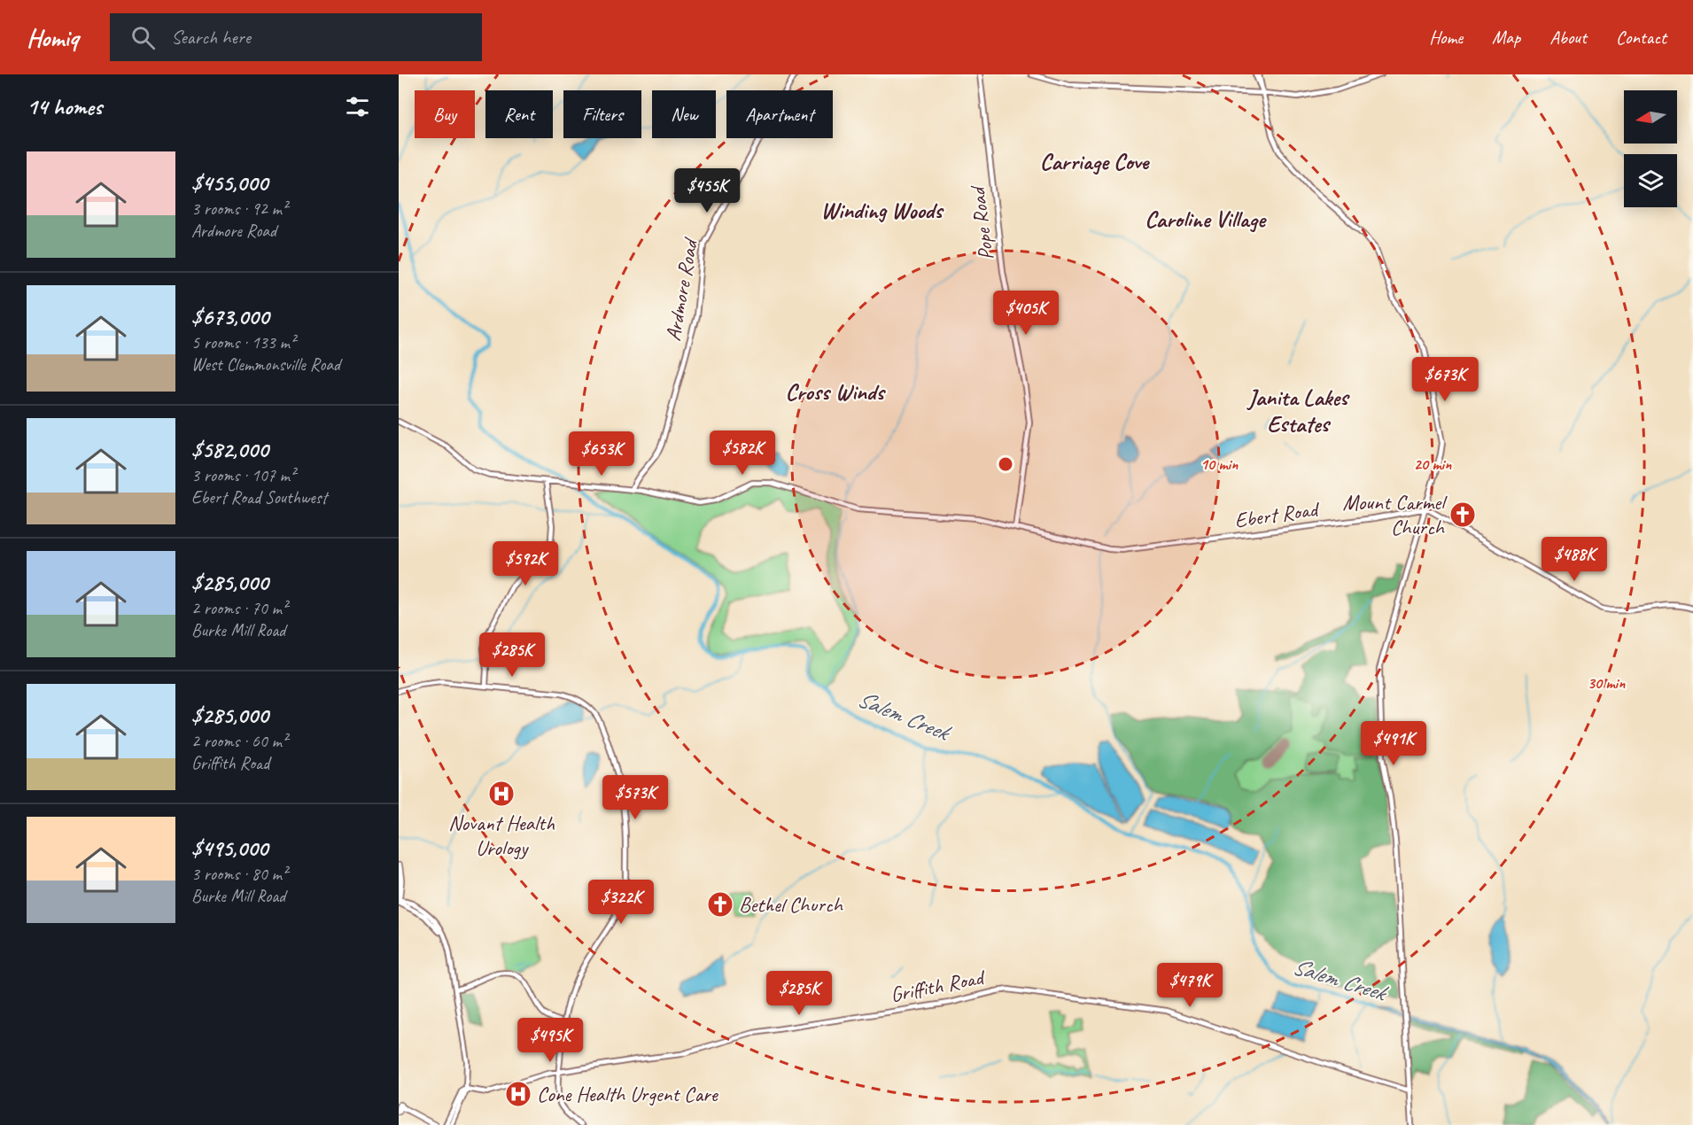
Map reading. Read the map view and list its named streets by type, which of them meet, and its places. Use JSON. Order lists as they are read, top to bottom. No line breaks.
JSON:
{"streets":{"street":["Pope Road","Ardmore Road","Ebert Road","Griffith Road"]},"crossings":[["Pope Road","Ebert Road"],["Ardmore Road","Ebert Road"]],"districts":["Carriage Cove","Winding Woods","Caroline Village","Cross Winds","Janita Lakes Estates"],"water":["Salem Creek"],"places":{"church":["Mount Carmel Church","Bethel Church"],"hospital":["Novant Health Urology","Cone Health Urgent Care"]},"north":"left","page":{"header":"Homiq","search":"Search here","nav":["Home","Map","About","Contact"],"heading":"14 homes","chip":["Buy","Rent","Filters","New","Apartment"],"list":[{"name":"$455,000","note":"3 rooms · 92 m² · Ardmore Road"},{"name":"$673,000","note":"5 rooms · 133 m² · West Clemmonsville Road"},{"name":"$582,000","note":"3 rooms · 107 m² · Ebert Road Southwest"},{"name":"$285,000","note":"2 rooms · 70 m² · Burke Mill Road"},{"name":"$285,000","note":"2 rooms · 60 m² · Griffith Road"},{"name":"$495,000","note":"3 rooms · 80 m² · Burke Mill Road"}],"price":["$455K","$405K","$673K","$582K","$653K","$488K","$592K","$285K","$491K","$573K","$322K","$479K","$285K","$495K"]},"rings":["10 min","20 min","30 min"]}
